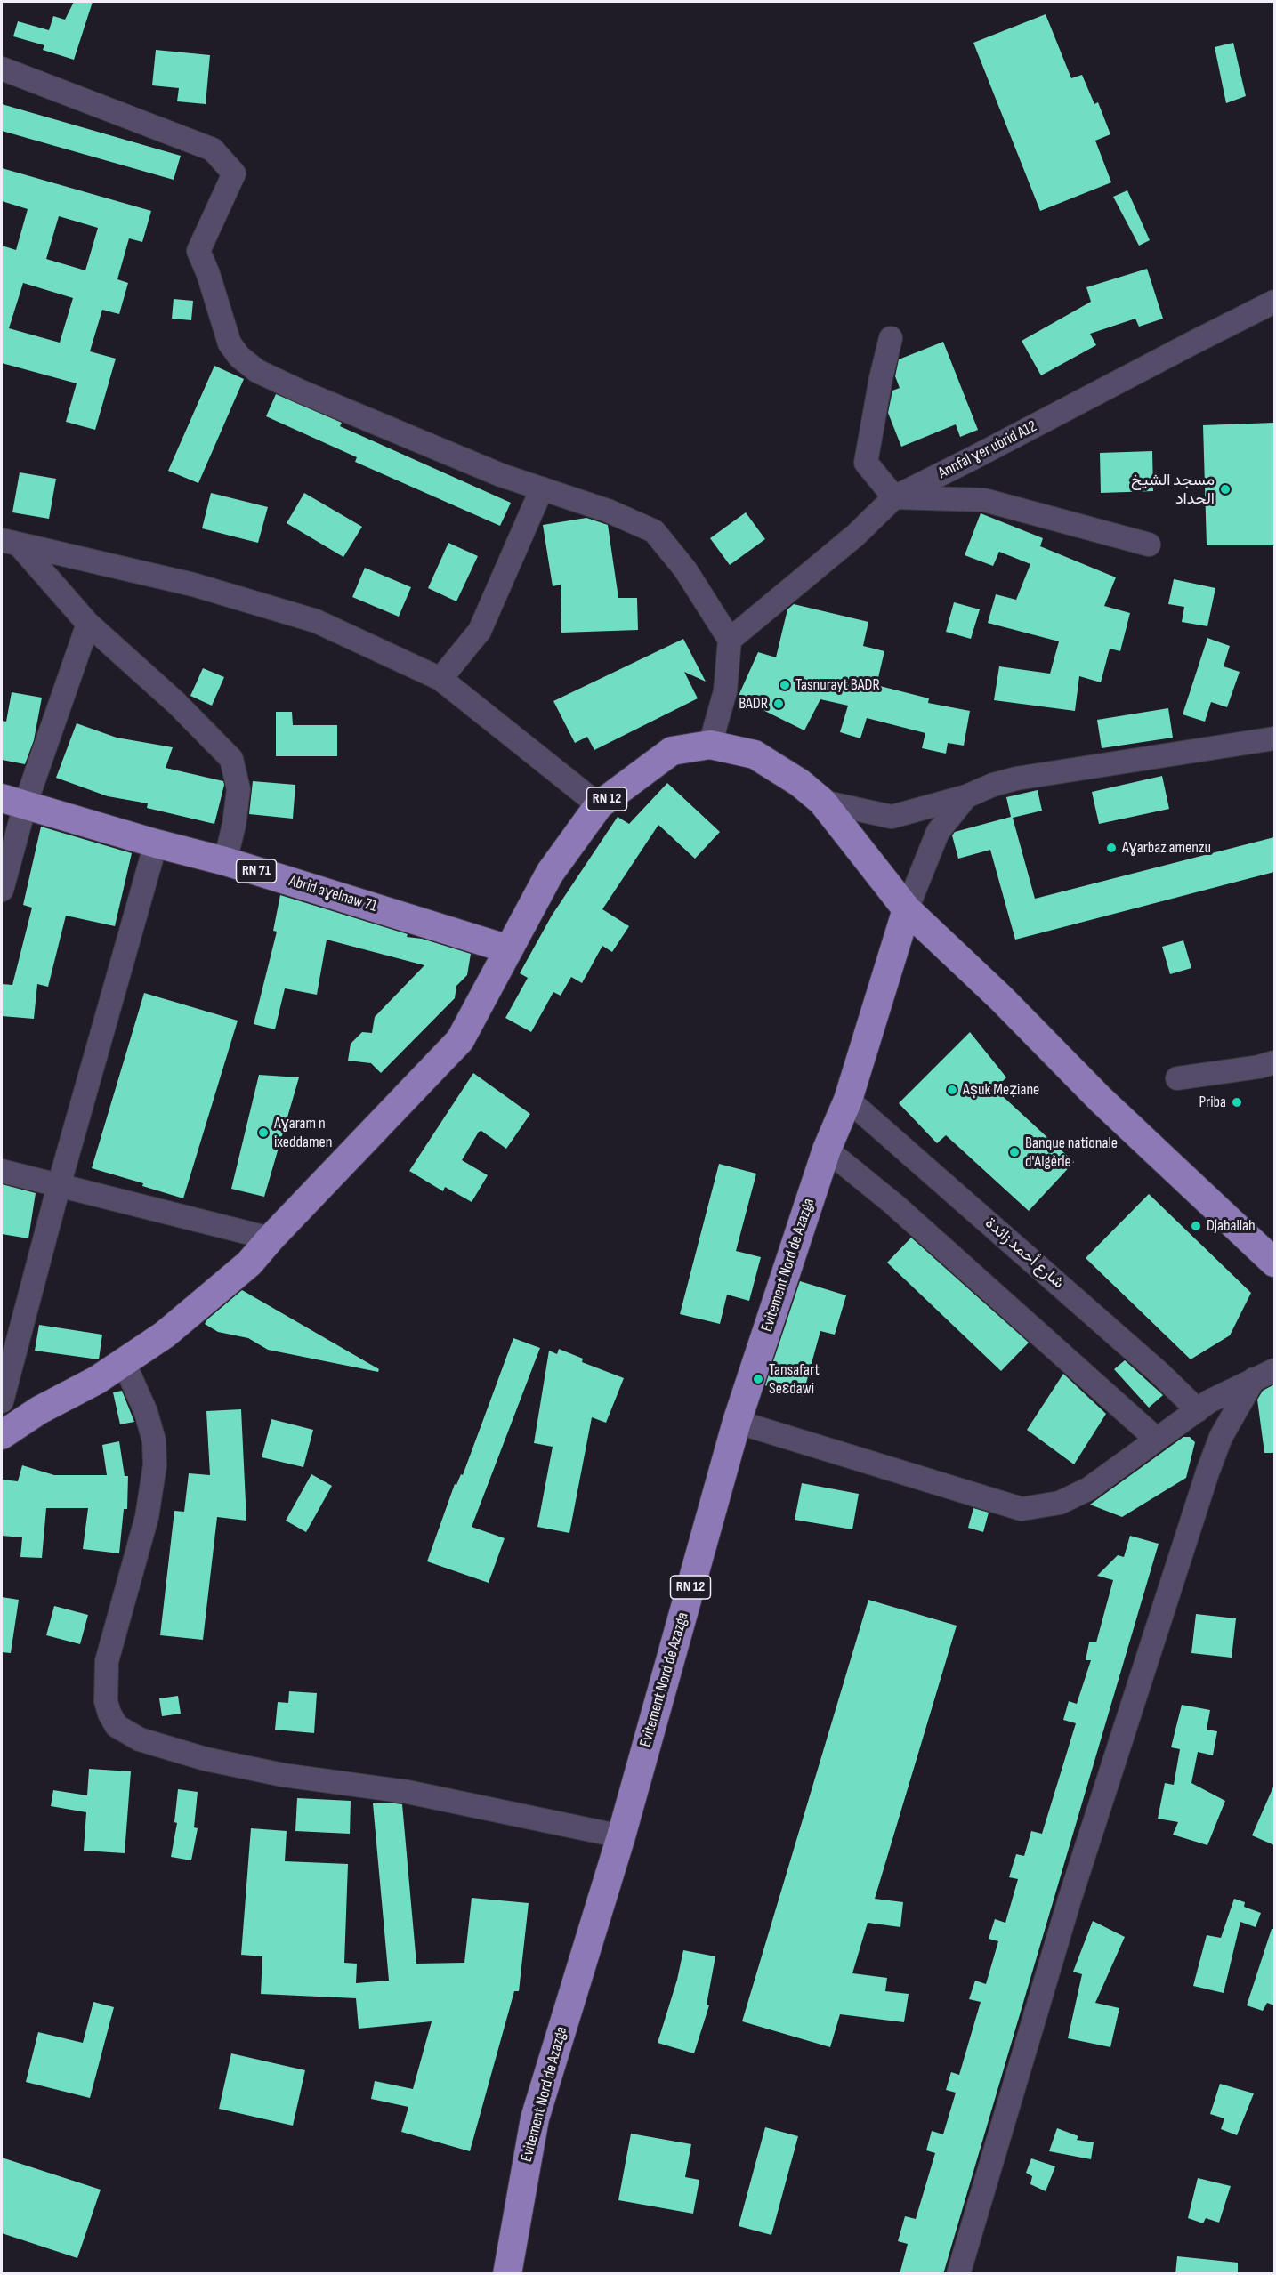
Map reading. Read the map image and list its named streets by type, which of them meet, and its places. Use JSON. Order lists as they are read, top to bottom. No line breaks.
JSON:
{"streets":{"main road":["RN 12","RN 71","Abrid aɣelnaw 71","Evitement Nord de Azazga"],"street":["Annfal ɣer ubrid A12","شارع أحمد زائدة"]},"crossings":[["RN 12","Abrid aɣelnaw 71"],["RN 12","Evitement Nord de Azazga"],["شارع أحمد زائدة","Evitement Nord de Azazga"]],"places":["مسجد الشيخ الحداد","Tasnurayt BADR","BADR","Aɣarbaz amenzu","Aṣuk Meẓiane","Priba","Aɣaram n ixeddamen","Banque nationale d'Algérie","Djaballah","Tansafart Seɛdawi"]}
